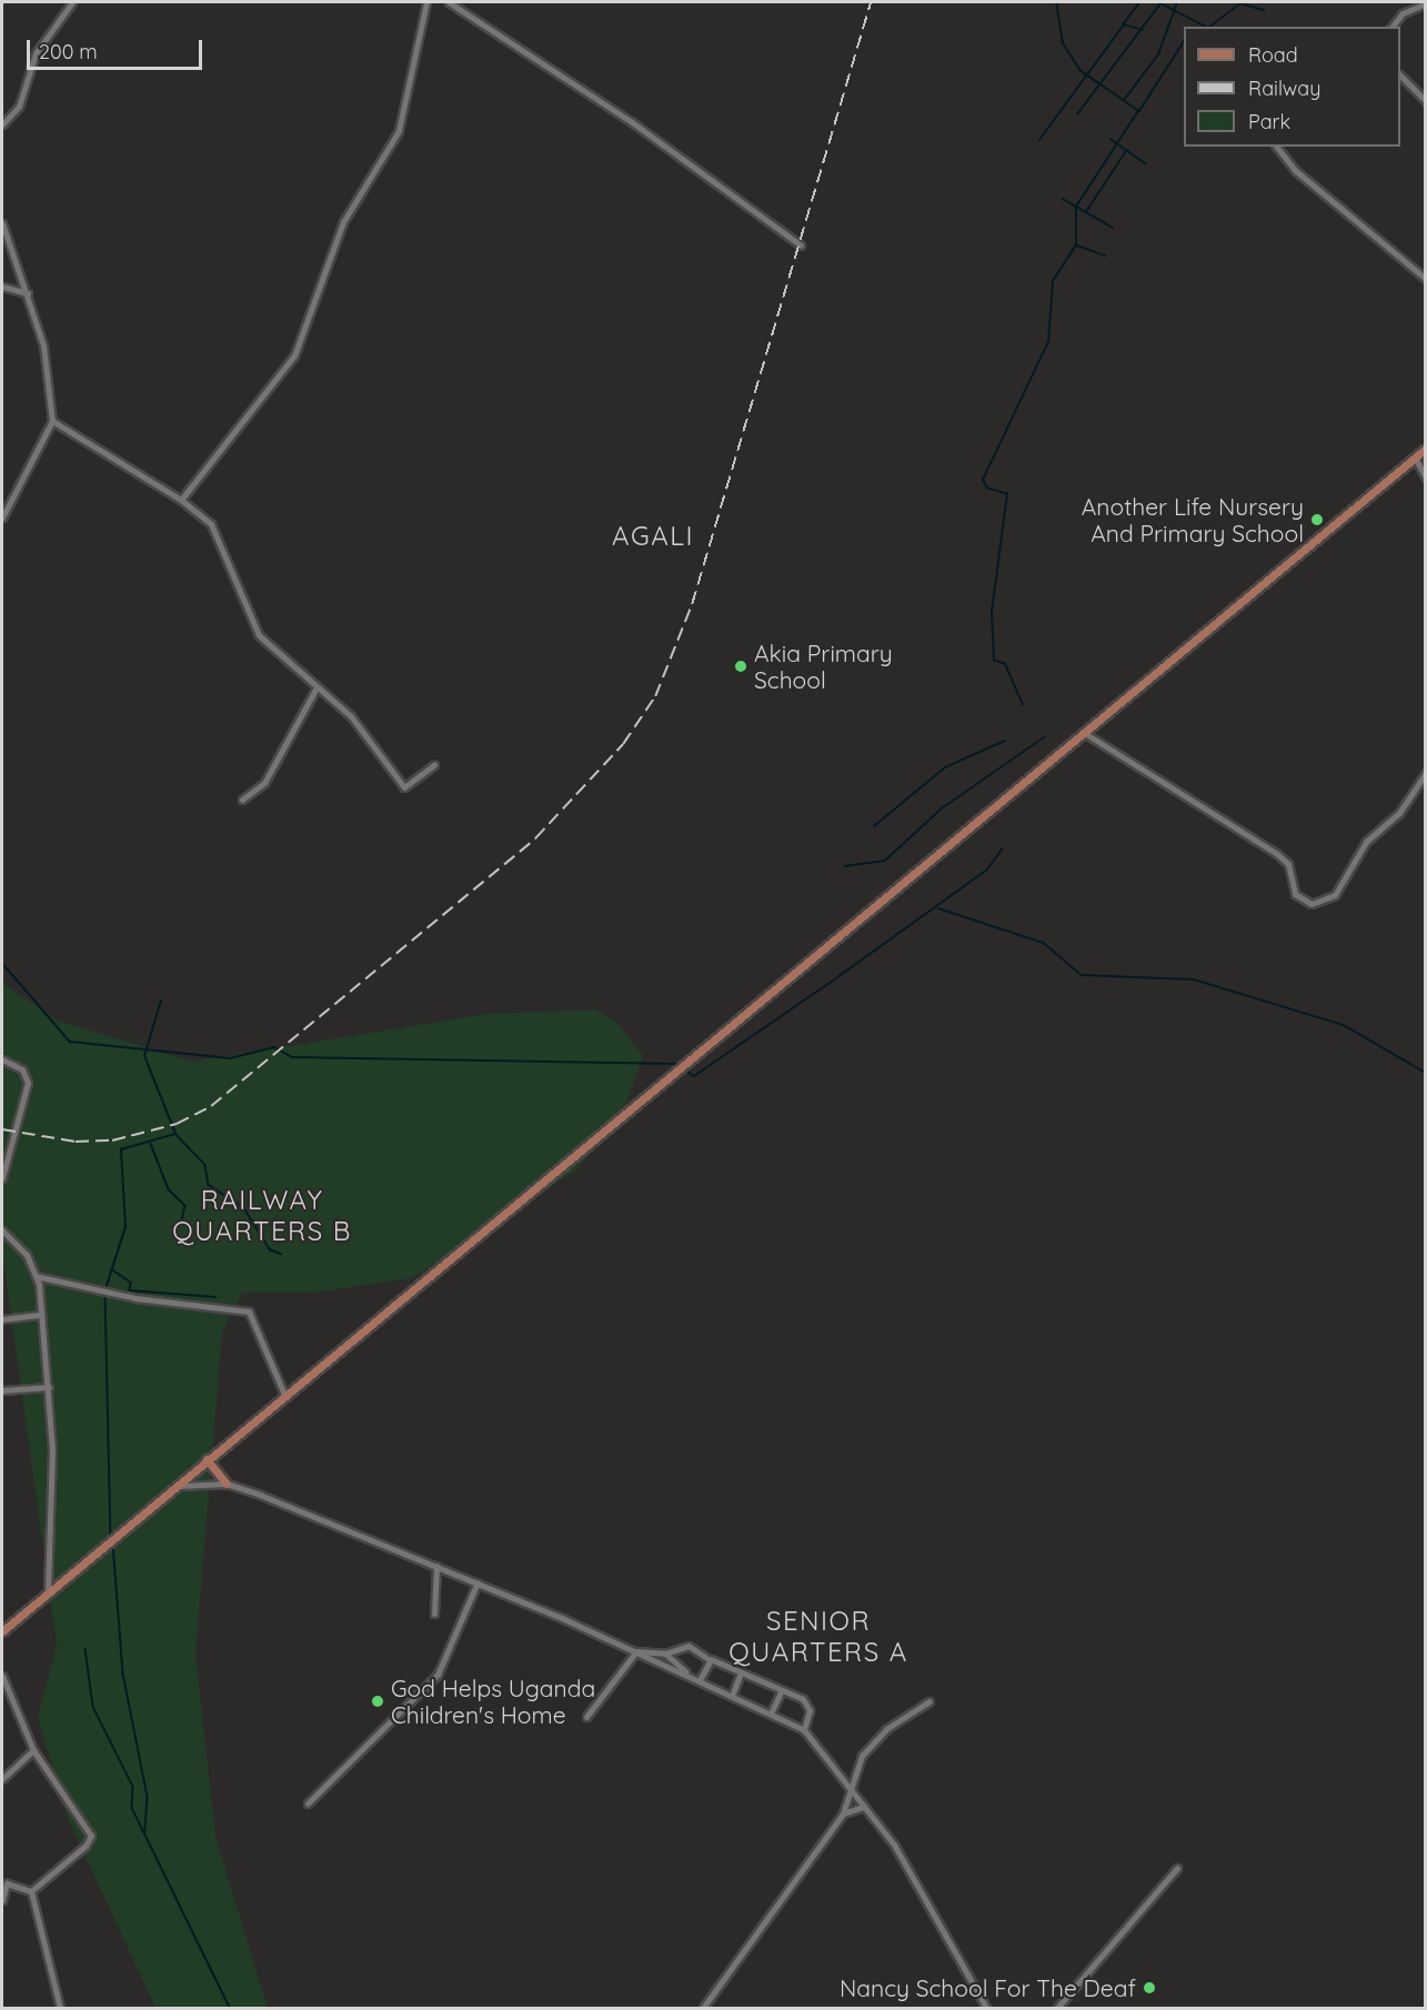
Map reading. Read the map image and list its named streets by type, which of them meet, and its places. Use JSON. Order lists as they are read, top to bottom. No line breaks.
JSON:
{"districts":["AGALI","RAILWAY QUARTERS B","SENIOR QUARTERS A"],"places":["Another Life Nursery And Primary School","Akia Primary School","God Helps Uganda Children's Home","Nancy School For The Deaf"],"legend":["Road","Railway","Park"],"scale_bar":"200 m"}
